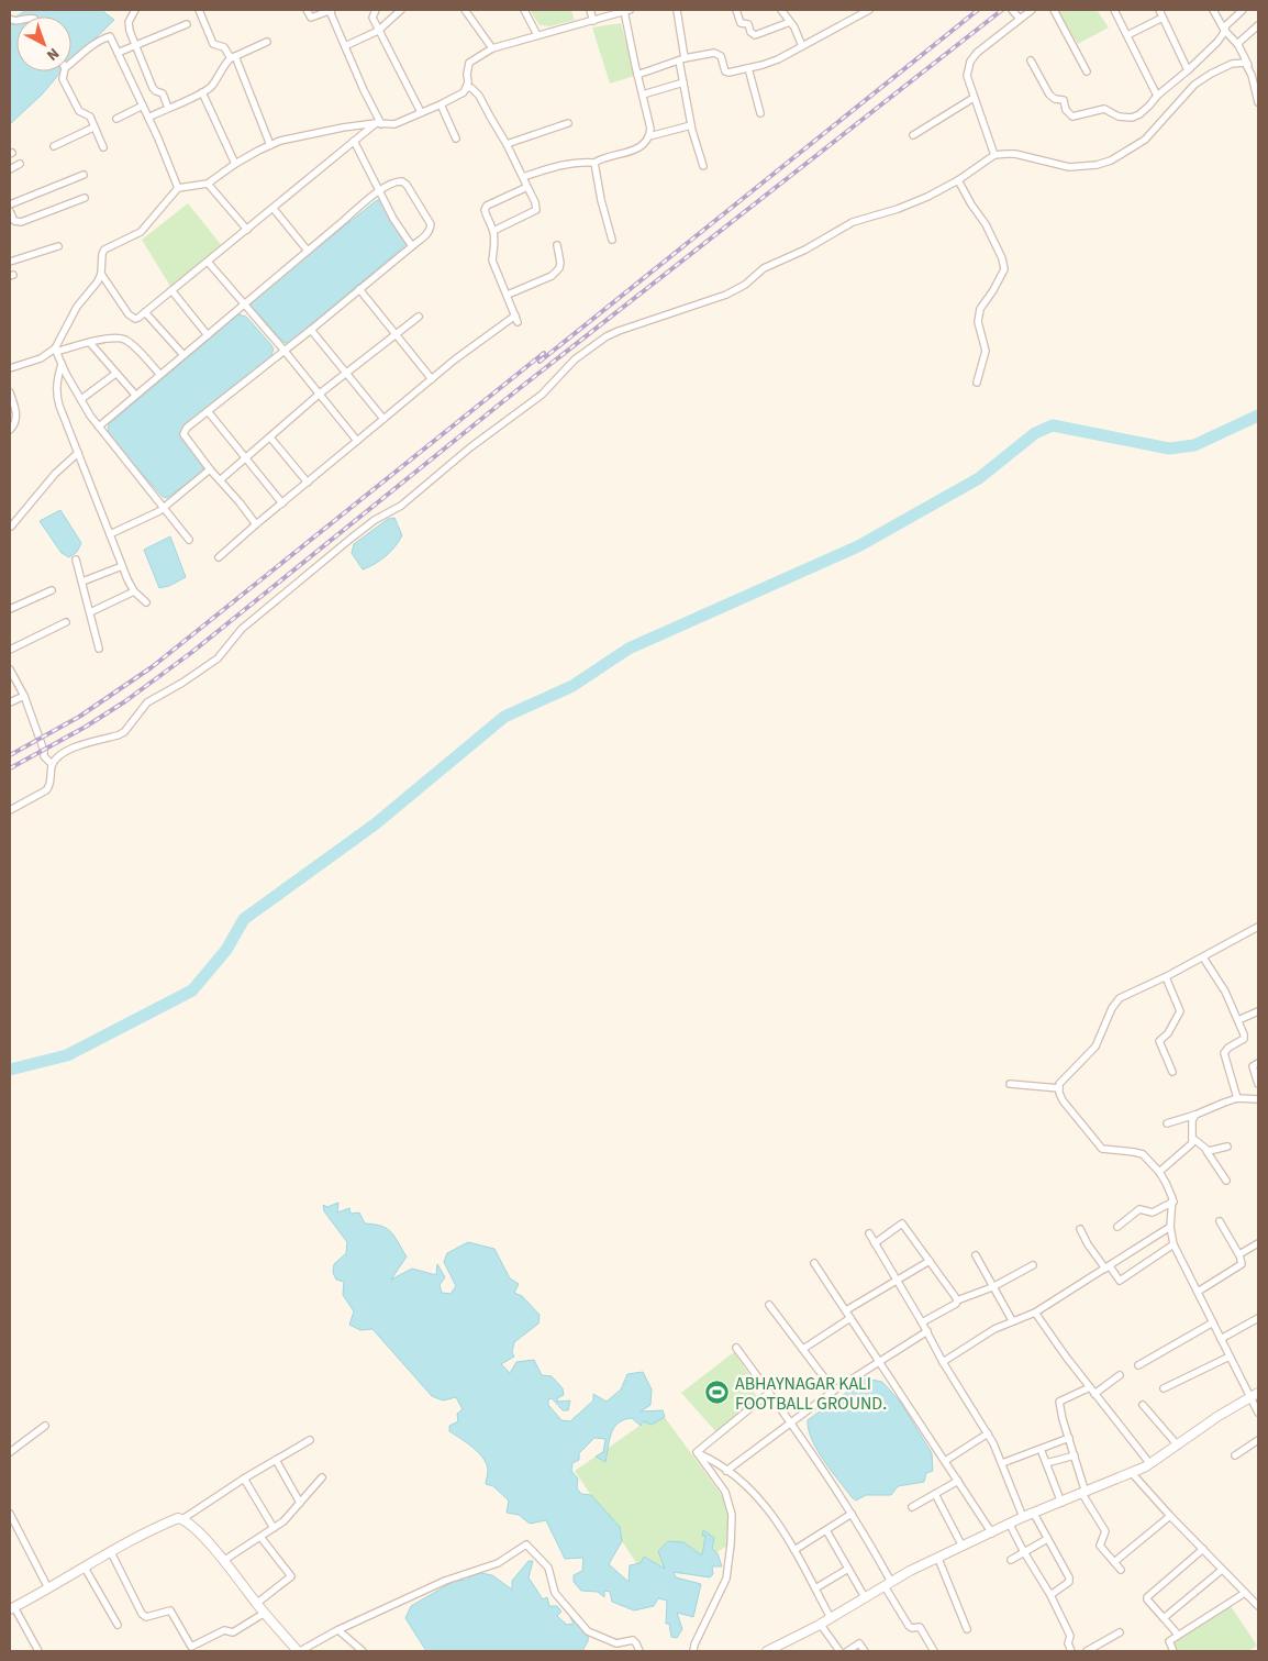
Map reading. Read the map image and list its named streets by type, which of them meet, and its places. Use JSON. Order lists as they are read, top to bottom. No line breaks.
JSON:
{"places":{"sports":["ABHAYNAGAR KALI FOOTBALL GROUND."]},"north":"bottom right"}
